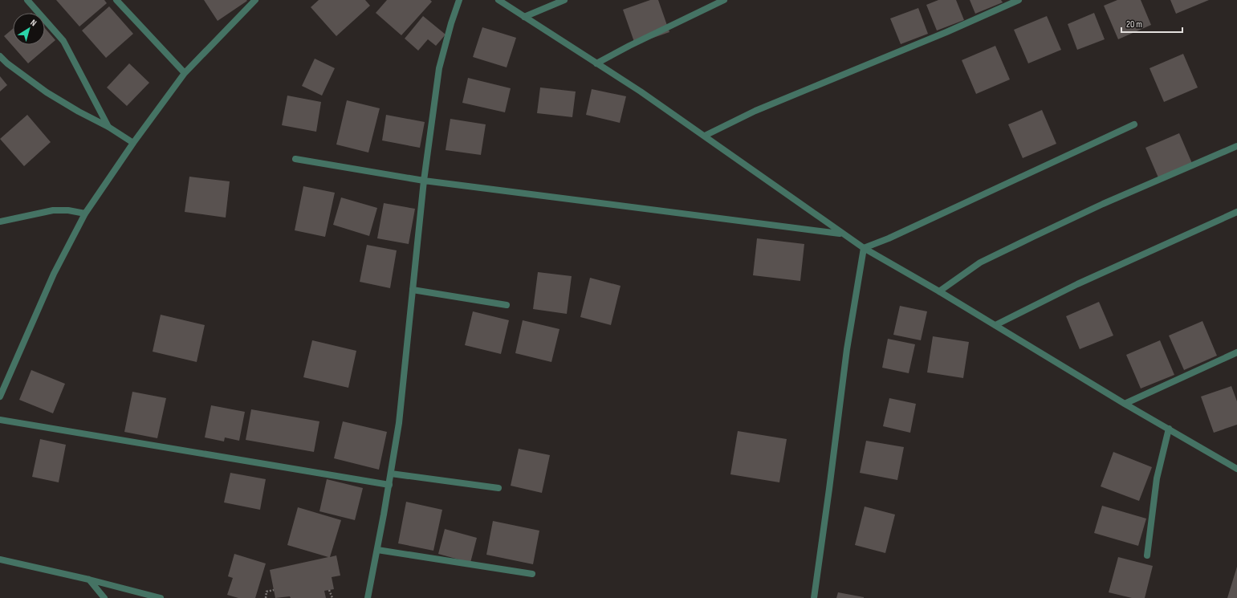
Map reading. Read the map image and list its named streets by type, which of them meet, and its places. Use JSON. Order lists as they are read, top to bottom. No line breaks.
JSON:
{"scale_bar":"20 m","north":"top right"}
